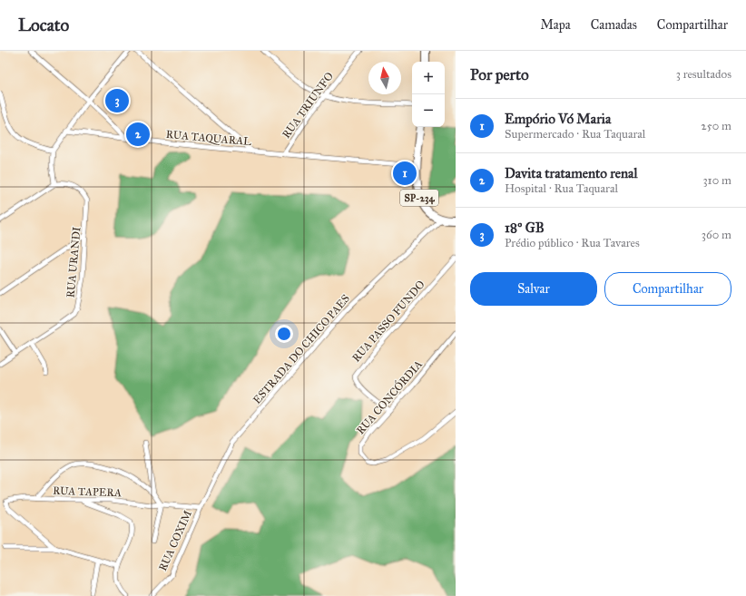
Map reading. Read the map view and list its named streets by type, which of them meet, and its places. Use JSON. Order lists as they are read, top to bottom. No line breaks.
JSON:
{"streets":{"main road":["SP-234"],"street":["RUA TRIUNFO","RUA TAQUARAL","RUA URANDI","RUA PASSO FUNDO","ESTRADA DO CHICO PAES","RUA CONCÓRDIA","RUA TAPERA","RUA COXIM"]},"crossings":[["RUA TRIUNFO","RUA TAQUARAL"],["RUA TAQUARAL","SP-234"],["SP-234","ESTRADA DO CHICO PAES"],["RUA PASSO FUNDO","RUA CONCÓRDIA"],["ESTRADA DO CHICO PAES","RUA TAPERA"],["ESTRADA DO CHICO PAES","RUA COXIM"],["RUA TAPERA","RUA COXIM"]],"north":"top","page":{"header":"Locato","nav":["Mapa","Camadas","Compartilhar"],"heading":["Por perto","3 resultados"],"map_buttons":["+","−"],"pins":["3","2","1"],"list":[{"mark":"1","name":"Empório Vó Maria","note":"Supermercado · Rua Taquaral","value":"250 m"},{"mark":"2","name":"Davita tratamento renal","note":"Hospital · Rua Taquaral","value":"310 m"},{"mark":"3","name":"18º GB","note":"Prédio público · Rua Tavares","value":"360 m"}],"buttons":["Salvar","Compartilhar"]}}
